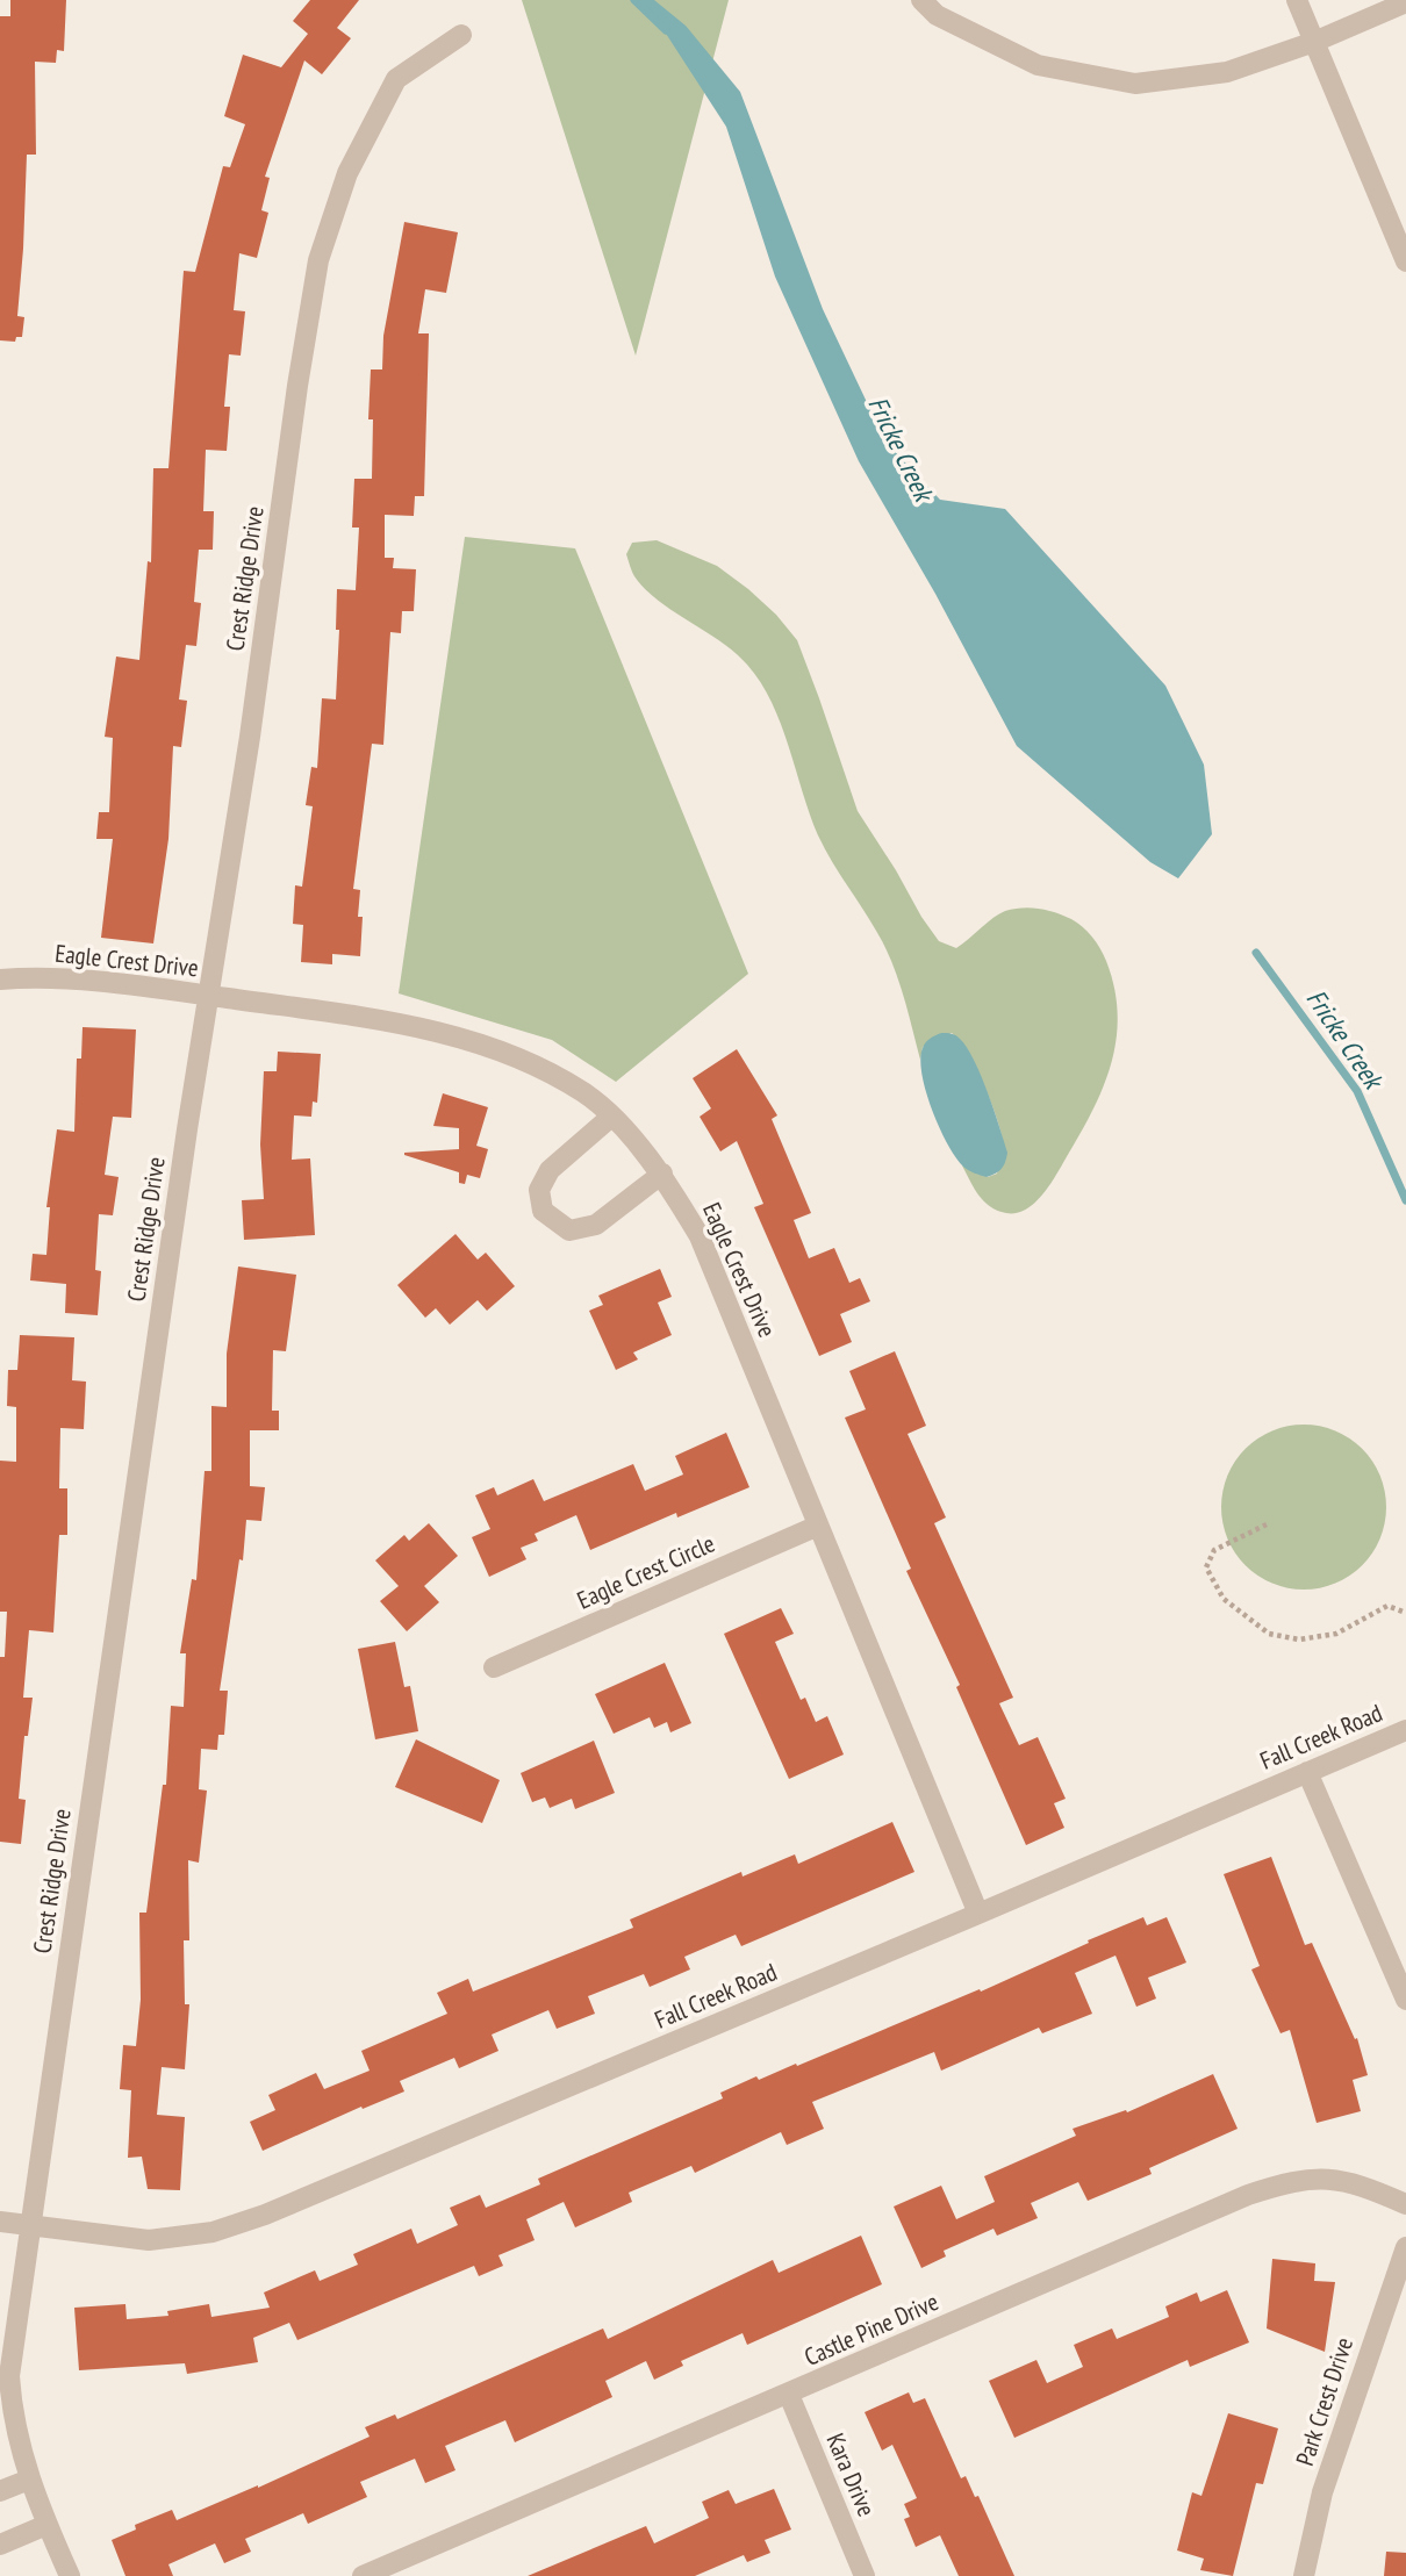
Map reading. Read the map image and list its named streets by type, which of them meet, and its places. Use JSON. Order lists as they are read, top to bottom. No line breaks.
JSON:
{"streets":{"street":["Crest Ridge Drive","Eagle Crest Drive","Eagle Crest Circle","Fall Creek Road","Castle Pine Drive","Park Crest Drive","Kara Drive"]},"crossings":[["Crest Ridge Drive","Eagle Crest Drive"],["Crest Ridge Drive","Fall Creek Road"],["Eagle Crest Drive","Eagle Crest Circle"],["Eagle Crest Drive","Fall Creek Road"],["Castle Pine Drive","Kara Drive"]],"water":["Fricke Creek"]}
